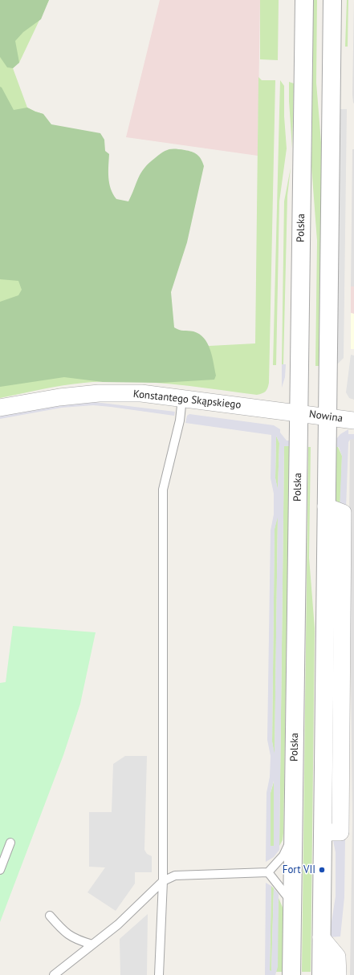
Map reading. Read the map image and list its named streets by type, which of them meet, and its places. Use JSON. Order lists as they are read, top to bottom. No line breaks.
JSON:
{"streets":{"street":["Polska","Konstantego Skąpskiego","Nowina"]},"crossings":[["Polska","Konstantego Skąpskiego"],["Polska","Nowina"],["Konstantego Skąpskiego","Nowina"]],"places":["Fort VII"]}
